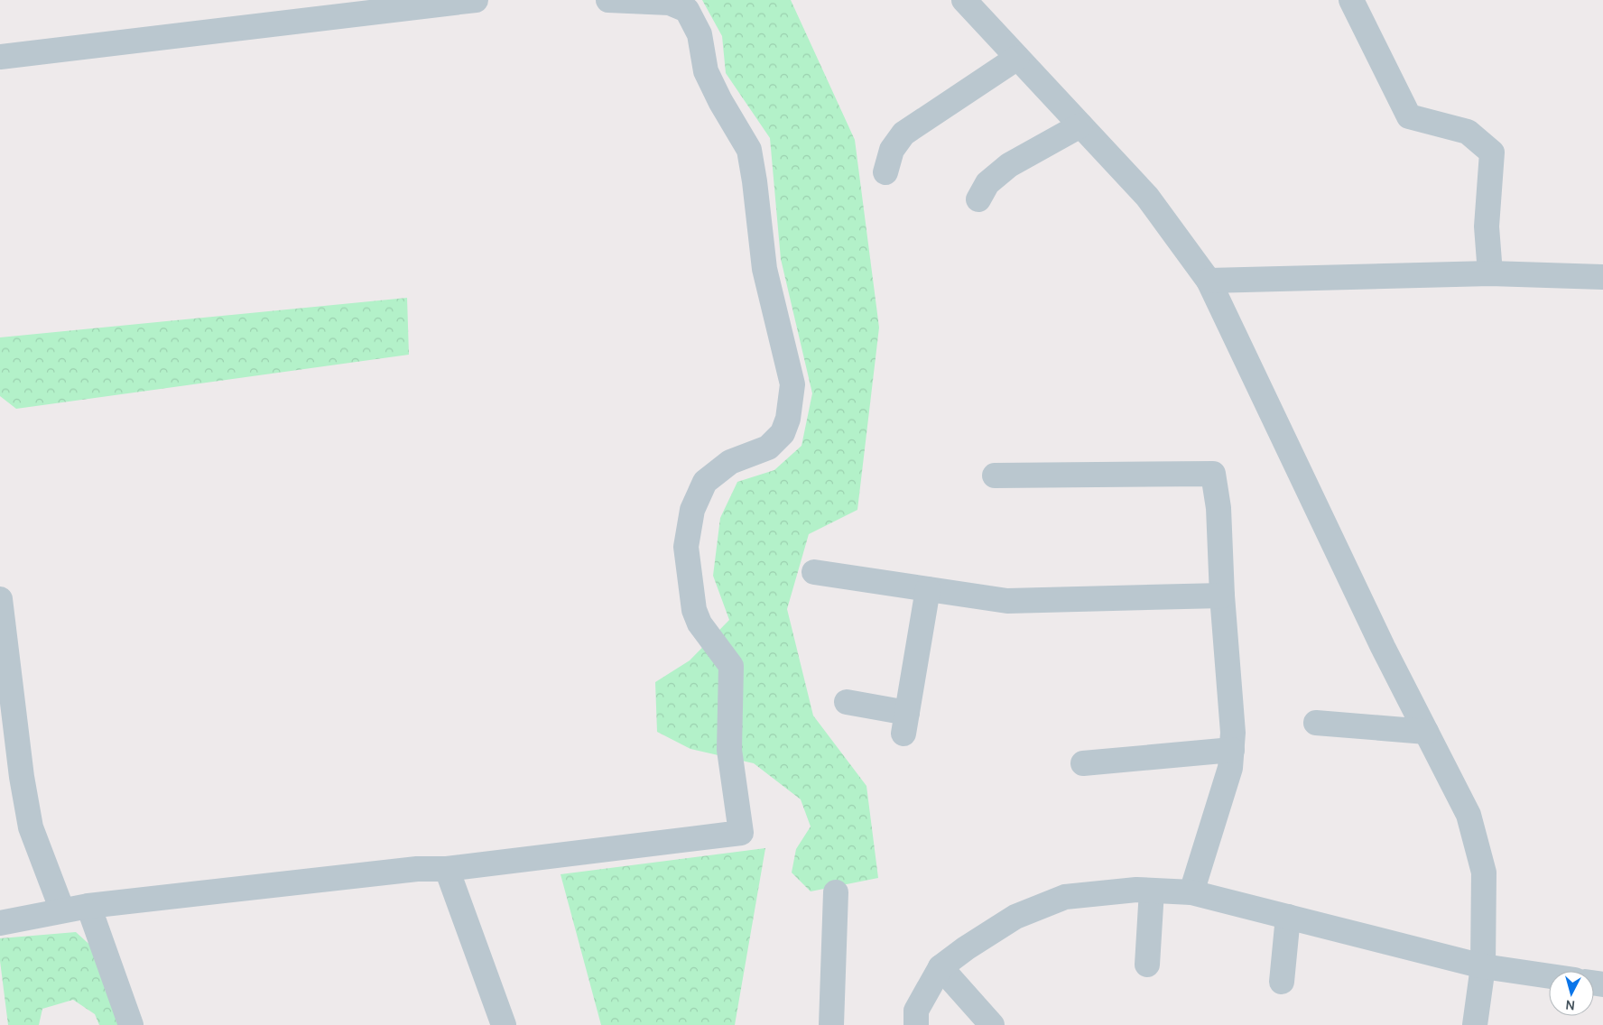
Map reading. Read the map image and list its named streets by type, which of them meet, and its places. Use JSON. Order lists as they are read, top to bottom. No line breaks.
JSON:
{"north":"bottom"}
